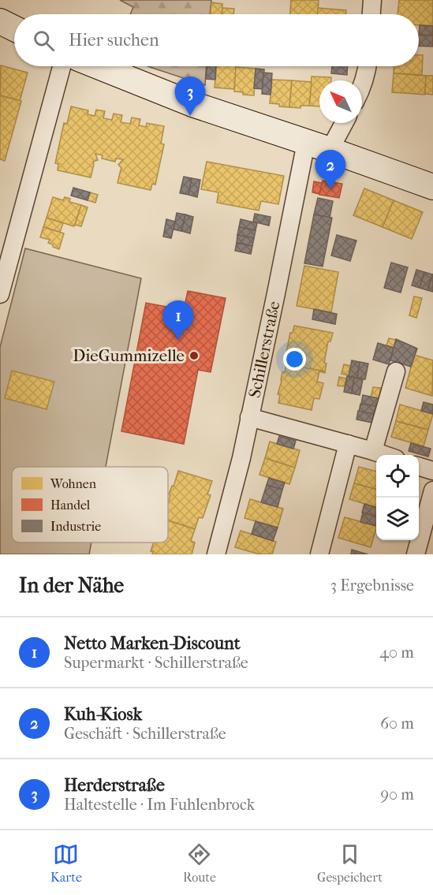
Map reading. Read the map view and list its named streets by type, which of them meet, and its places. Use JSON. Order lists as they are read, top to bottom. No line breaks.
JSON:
{"streets":{"street":["Schillerstraße"]},"places":["DieGummizelle"],"legend":["Wohnen","Handel","Industrie"],"north":"top left","page":{"search":"Hier suchen","pins":["3","2","1"],"heading":["In der Nähe","3 Ergebnisse"],"list":[{"mark":"1","name":"Netto Marken-Discount","note":"Supermarkt · Schillerstraße","value":"40 m"},{"mark":"2","name":"Kuh-Kiosk","note":"Geschäft · Schillerstraße","value":"60 m"},{"mark":"3","name":"Herderstraße","note":"Haltestelle · Im Fuhlenbrock","value":"90 m"}],"nav":["Karte","Route","Gespeichert"]}}
